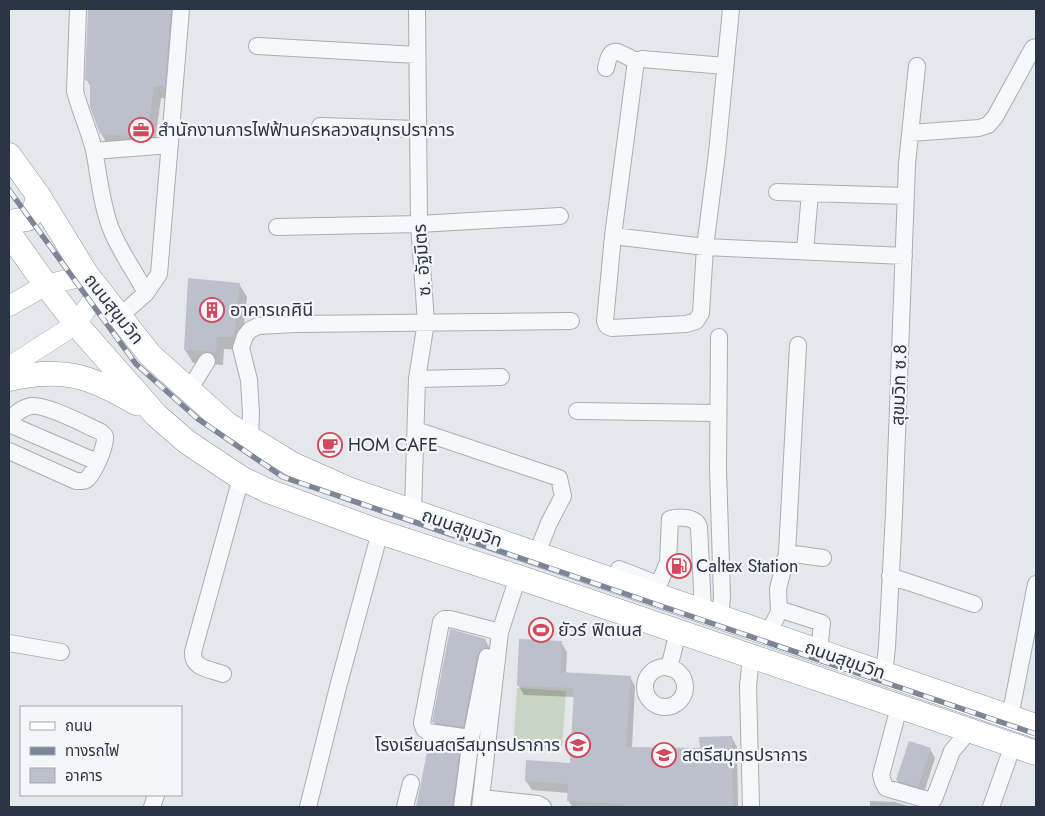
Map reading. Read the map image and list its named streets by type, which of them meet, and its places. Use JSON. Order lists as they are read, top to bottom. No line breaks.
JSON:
{"streets":{"highway":["ถนนสุขุมวิท"],"street":["ซ. อัฐมิตร","สุขมวิท ซ.8"]},"crossings":[["ซ. อัฐมิตร","ถนนสุขุมวิท"],["ถนนสุขุมวิท","สุขมวิท ซ.8"]],"places":{"office":["สำนักงานการไฟฟ้านครหลวงสมุทรปราการ"],"building":["อาคารเกศินี"],"cafe":["HOM CAFE"],"fuel station":["Caltex Station"],"sports":["ยัวร์ ฟิตเนส"],"school or university":["โรงเรียนสตรีสมุทรปราการ","สตรีสมุทรปราการ"]},"legend":["ถนน","ทางรถไฟ","อาคาร"]}
